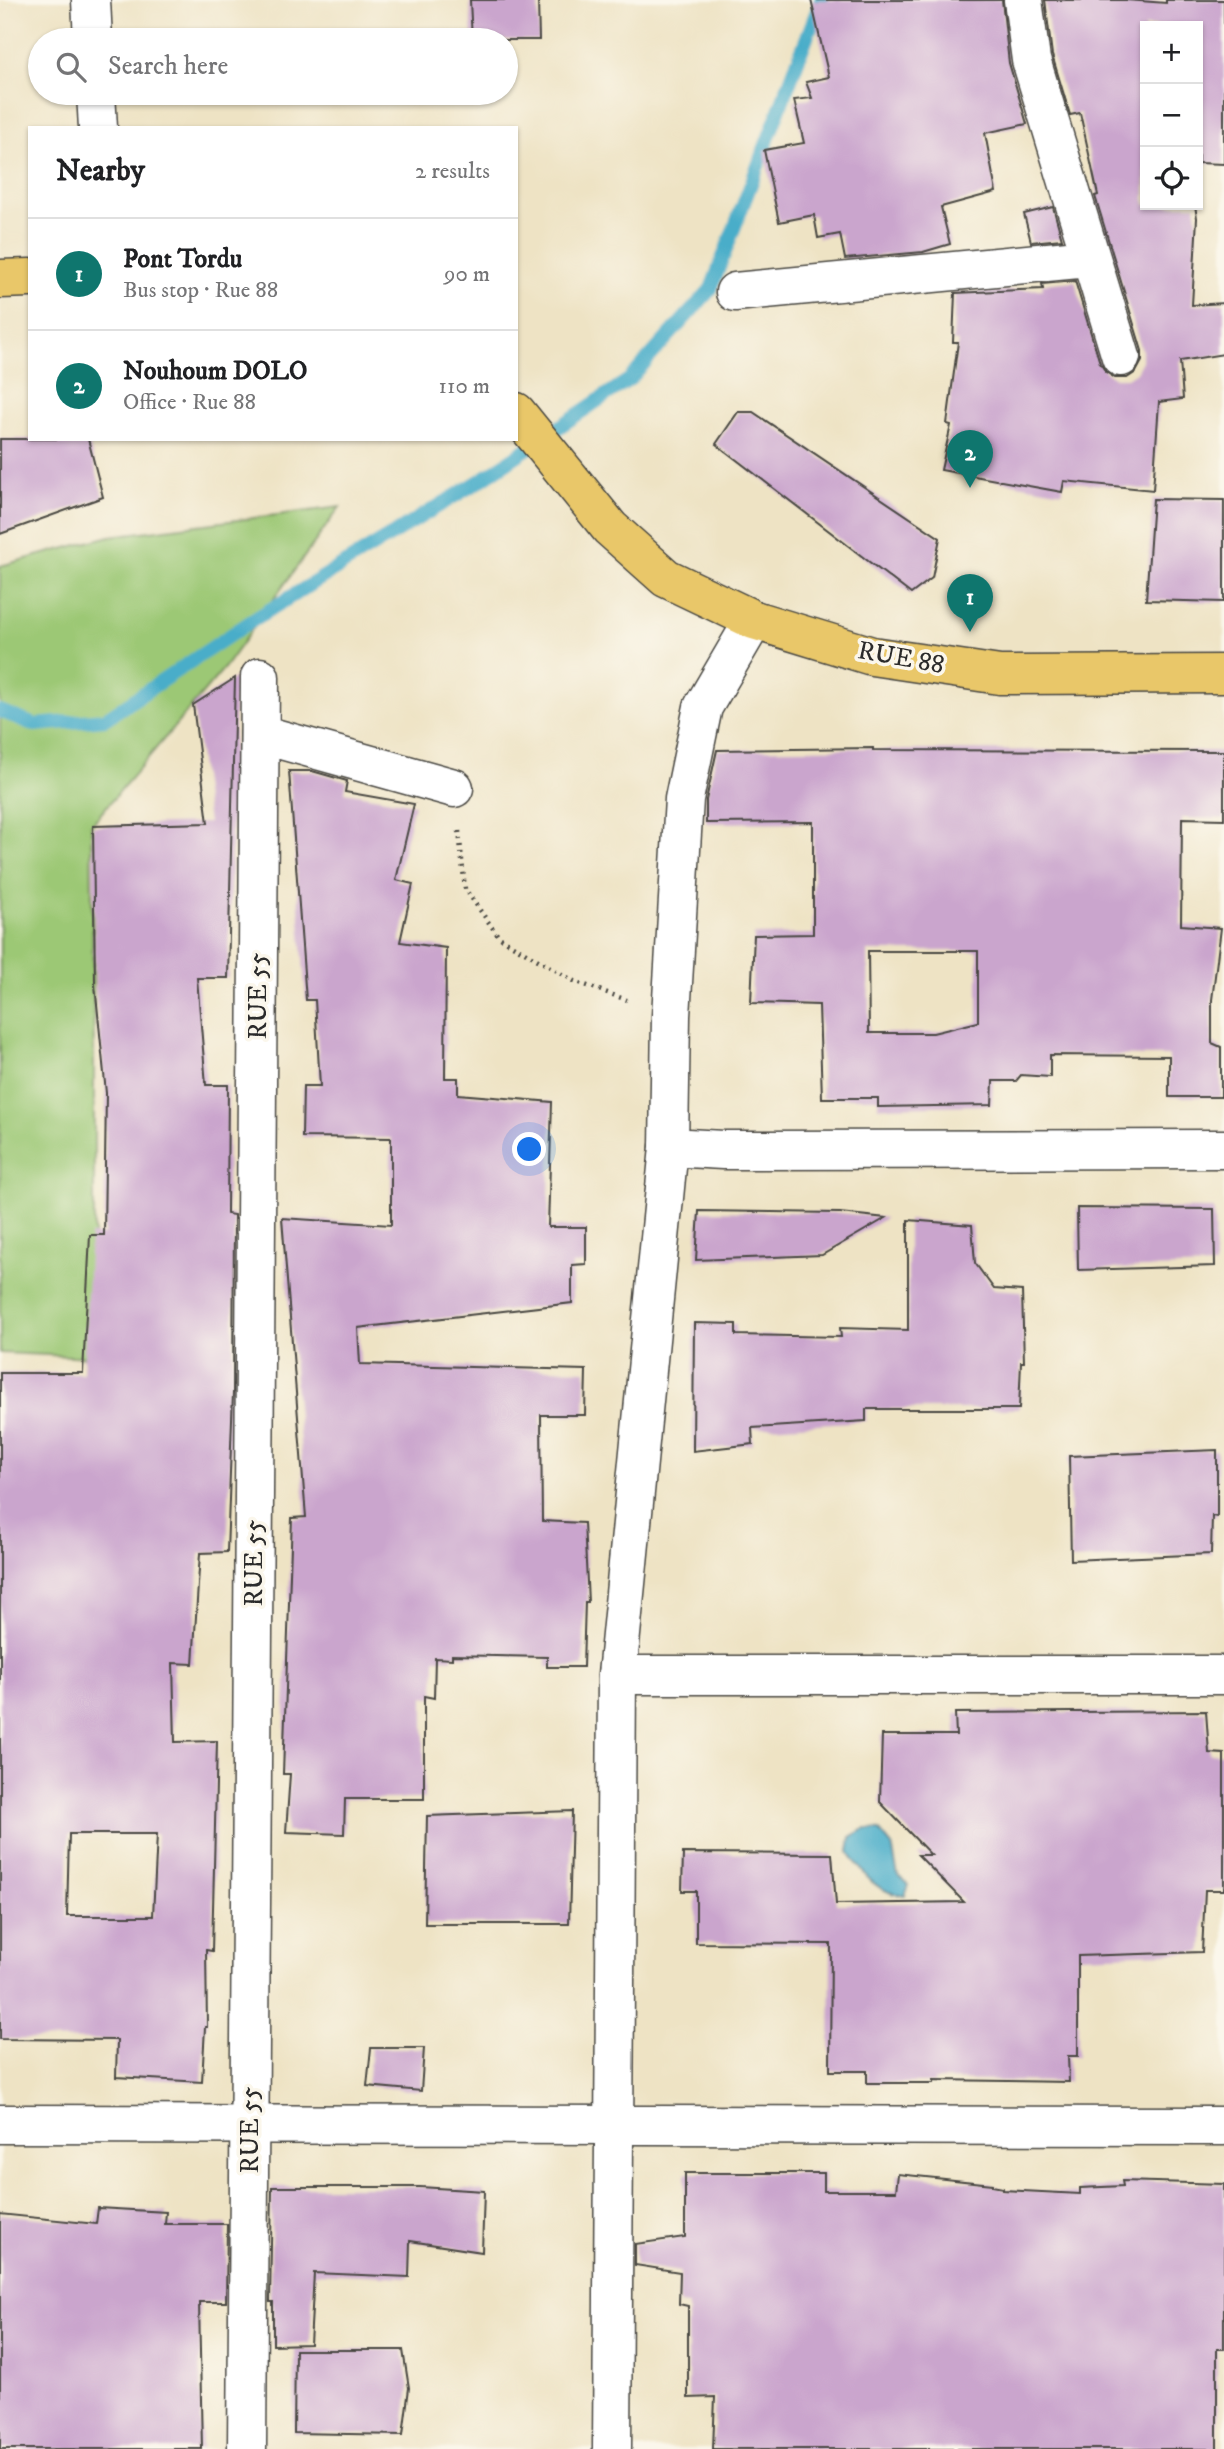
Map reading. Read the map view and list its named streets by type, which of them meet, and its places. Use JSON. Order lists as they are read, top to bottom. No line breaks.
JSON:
{"streets":{"main road":["RUE 88"],"street":["RUE 55"]},"page":{"map_buttons":["+","−"],"search":"Search here","heading":["Nearby","2 results"],"list":[{"mark":"1","name":"Pont Tordu","note":"Bus stop · Rue 88","value":"90 m"},{"mark":"2","name":"Nouhoum DOLO","note":"Office · Rue 88","value":"110 m"}],"pins":["2","1"]}}
